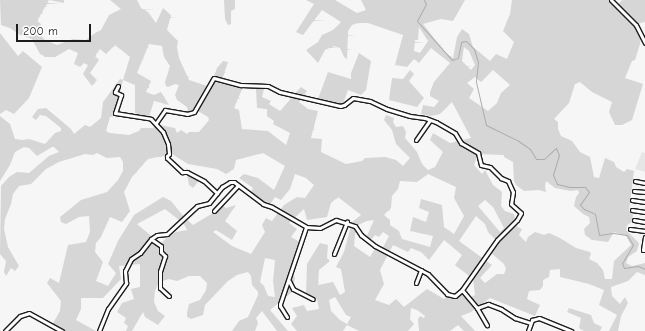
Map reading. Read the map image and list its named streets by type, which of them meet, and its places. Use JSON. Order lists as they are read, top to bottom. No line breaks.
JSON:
{"scale_bar":"200 m"}
